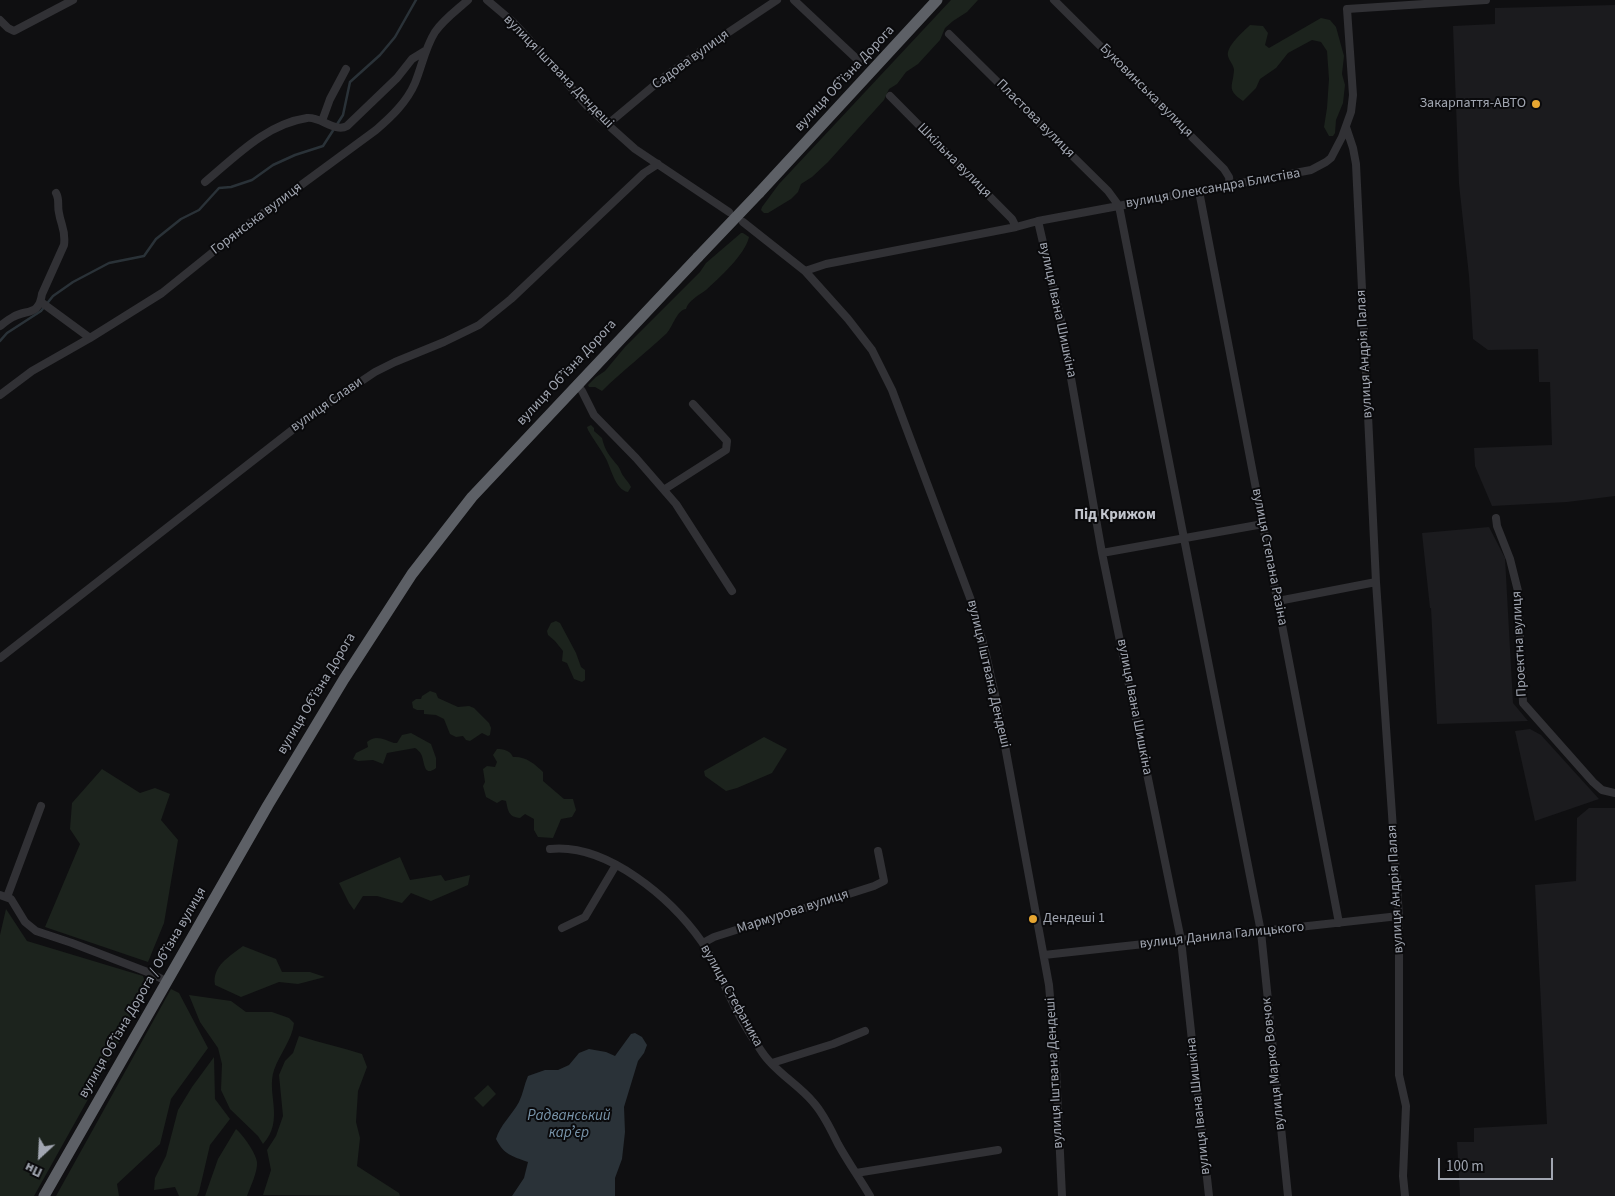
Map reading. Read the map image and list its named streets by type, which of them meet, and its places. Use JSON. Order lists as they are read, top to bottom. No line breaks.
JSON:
{"streets":{"highway":["вулиця Обʼїзна Дорога","вулиця Обʼїзна Дорога / Обʼїзна вулиця"],"street":["Садова вулиця","вулиця Іштвана Дендеші","Буковинська вулиця","Пластова вулиця","Шкільна вулиця","вулиця Олександра Блистіва","Горянська вулиця","вулиця Івана Шишкіна","вулиця Андрія Палая","вулиця Слави","вулиця Степана Разіна","Проектна вулиця","Мармурова вулиця","вулиця Данила Галицького","вулиця Стефаника","вулиця Марко Вовчок"]},"crossings":[["Садова вулиця","вулиця Іштвана Дендеші"],["вулиця Іштвана Дендеші","вулиця Олександра Блистіва"],["вулиця Іштвана Дендеші","вулиця Слави"],["вулиця Іштвана Дендеші","вулиця Данила Галицького"],["вулиця Обʼїзна Дорога","вулиця Обʼїзна Дорога / Обʼїзна вулиця"],["Буковинська вулиця","вулиця Олександра Блистіва"],["Пластова вулиця","вулиця Олександра Блистіва"],["Пластова вулиця","вулиця Марко Вовчок"],["Шкільна вулиця","вулиця Олександра Блистіва"],["вулиця Олександра Блистіва","вулиця Івана Шишкіна"],["вулиця Олександра Блистіва","вулиця Андрія Палая"],["вулиця Олександра Блистіва","вулиця Степана Разіна"],["вулиця Олександра Блистіва","вулиця Марко Вовчок"],["вулиця Івана Шишкіна","вулиця Данила Галицького"],["вулиця Андрія Палая","вулиця Данила Галицького"],["вулиця Степана Разіна","вулиця Данила Галицького"],["Мармурова вулиця","вулиця Стефаника"],["вулиця Данила Галицького","вулиця Марко Вовчок"]],"districts":["Під Крижом"],"water":["Радванський карʼєр"],"places":["Закарпаття-АВТО","Дендеші 1"],"scale_bar":"100 m","north":"bottom left"}
